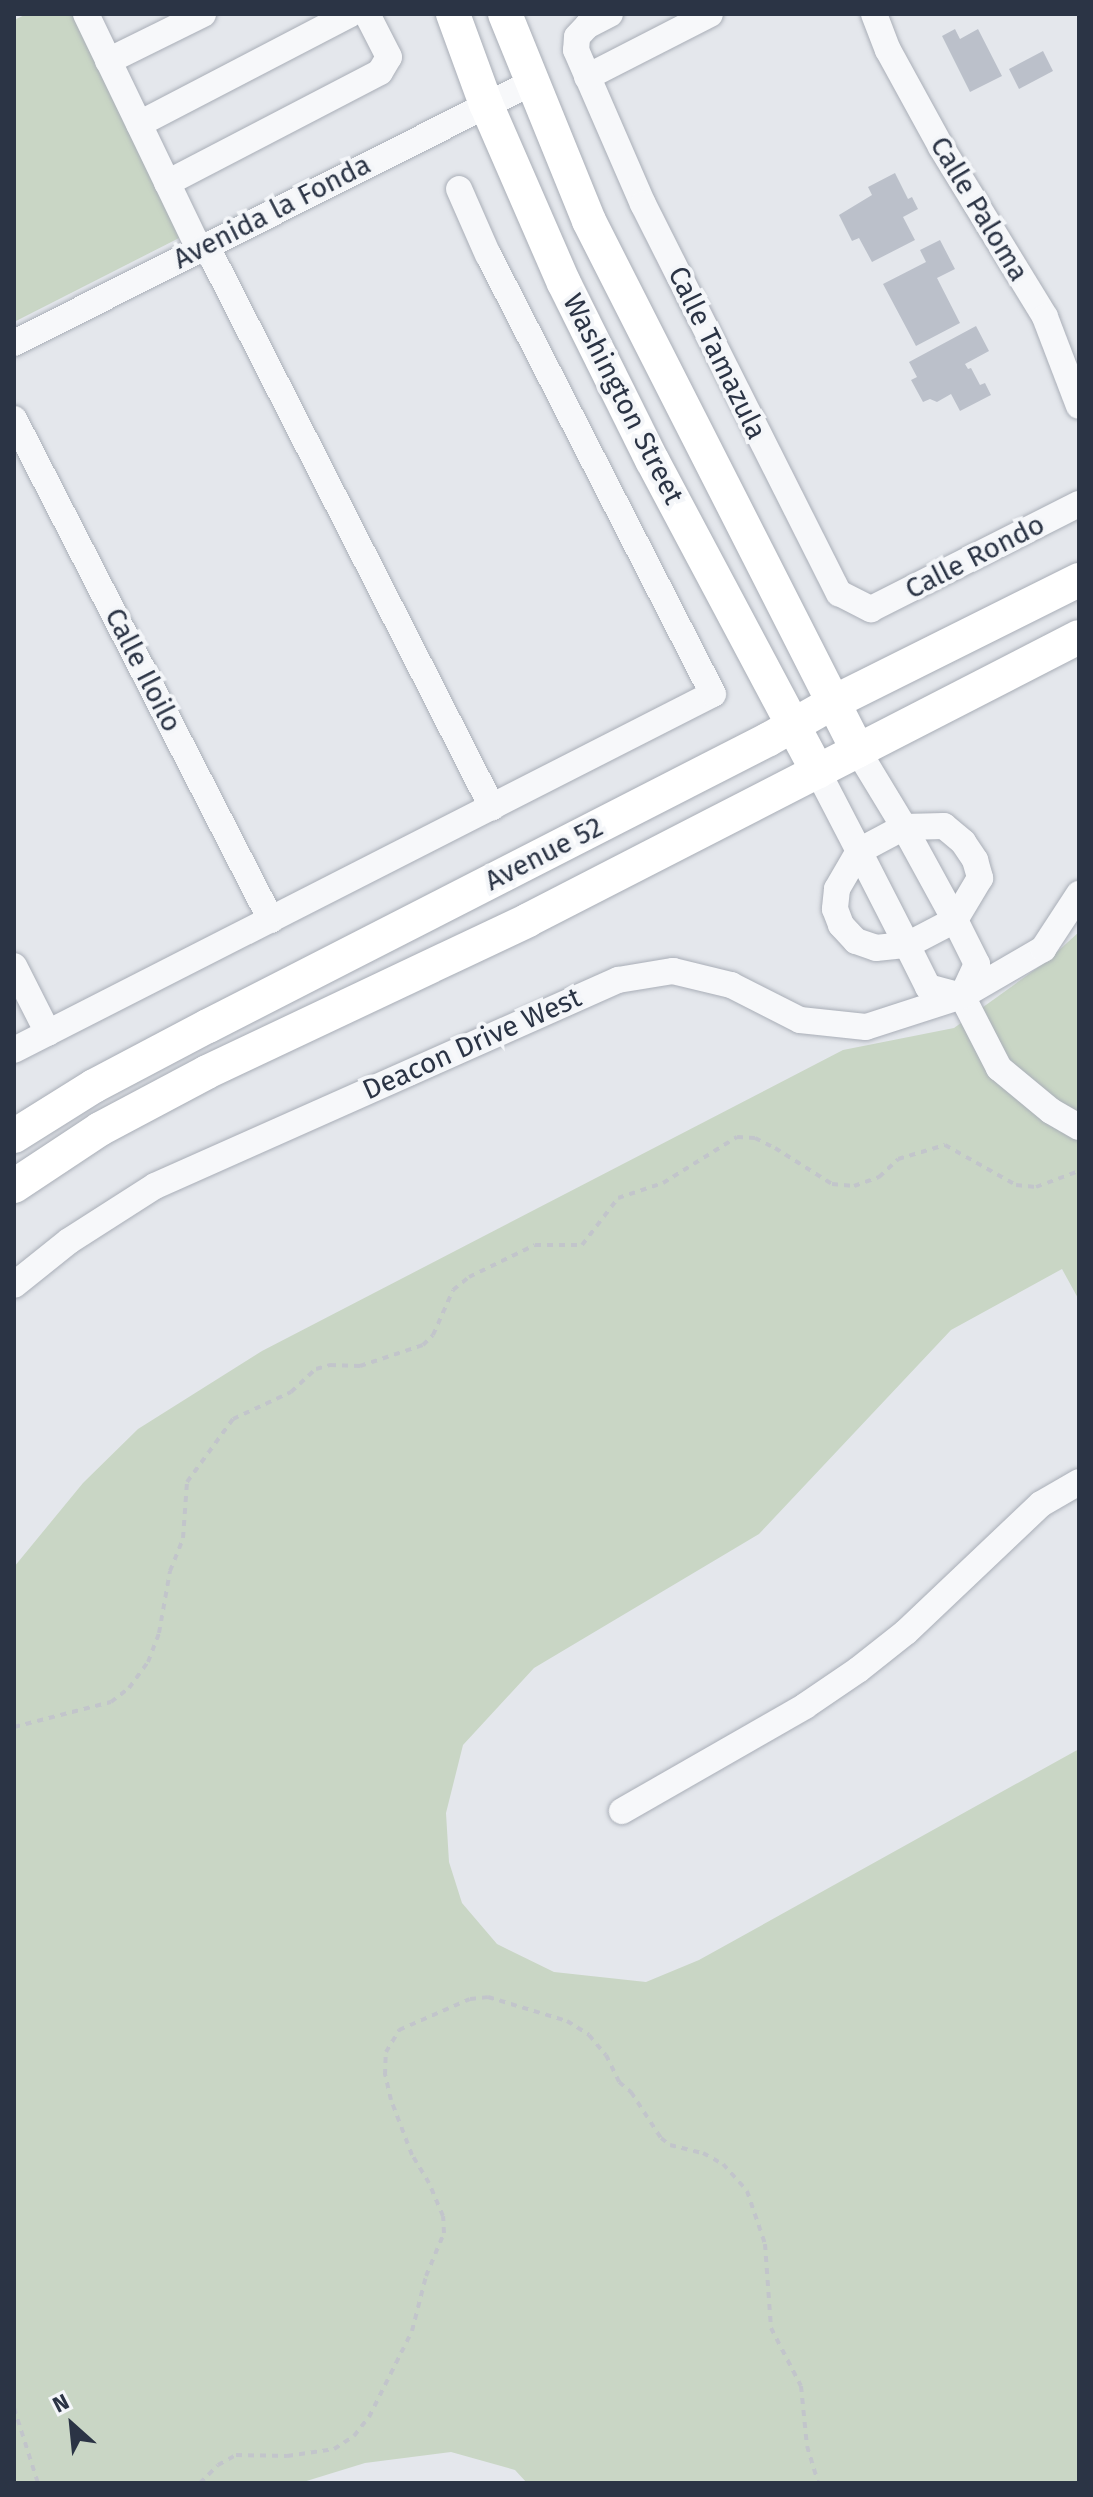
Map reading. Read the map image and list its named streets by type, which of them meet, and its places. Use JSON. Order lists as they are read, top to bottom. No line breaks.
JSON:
{"streets":{"main road":["Washington Street","Avenue 52"],"street":["Calle Paloma","Avenida la Fonda","Calle Tamazula","Calle Rondo","Calle Iloilo","Deacon Drive West"]},"crossings":[["Avenida la Fonda","Washington Street"],["Calle Tamazula","Calle Rondo"],["Washington Street","Avenue 52"]],"north":"top left"}
